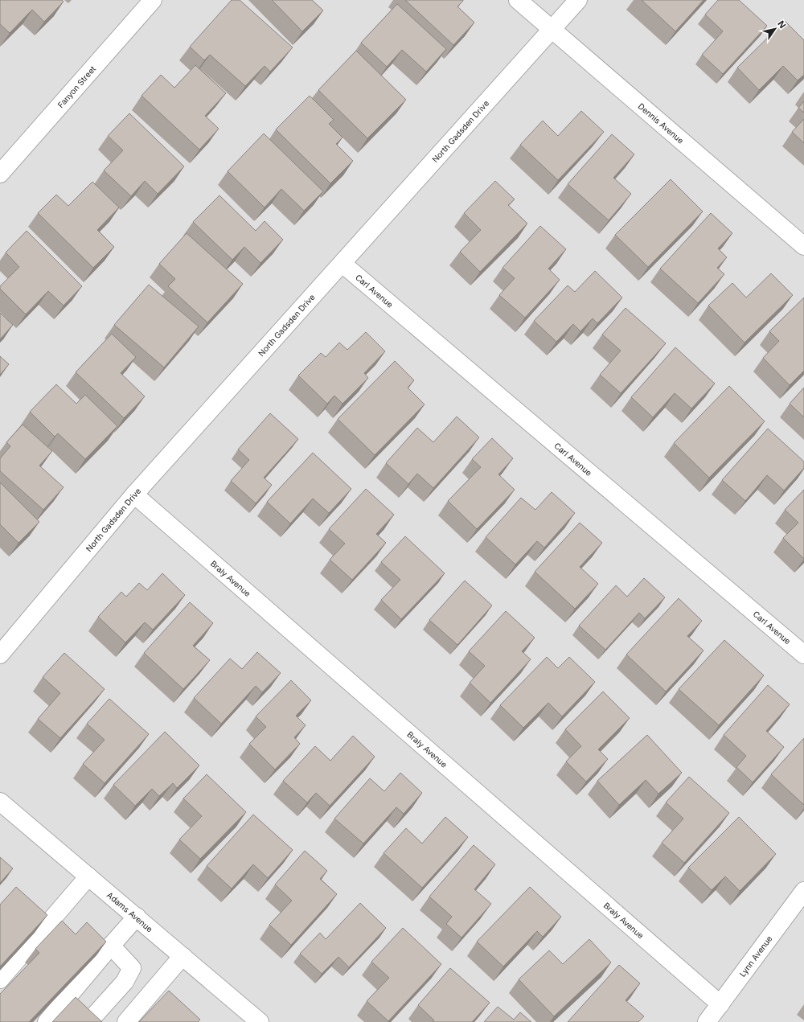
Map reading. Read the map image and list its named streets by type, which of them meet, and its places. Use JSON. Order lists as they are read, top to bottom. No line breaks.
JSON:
{"streets":{"street":["Fanyon Street","Dennis Avenue","North Gadsden Drive","Carl Avenue","Braly Avenue","Adams Avenue","Lynn Avenue"]},"crossings":[["Dennis Avenue","North Gadsden Drive"],["North Gadsden Drive","Carl Avenue"],["North Gadsden Drive","Braly Avenue"],["Braly Avenue","Lynn Avenue"]],"north":"top right"}
